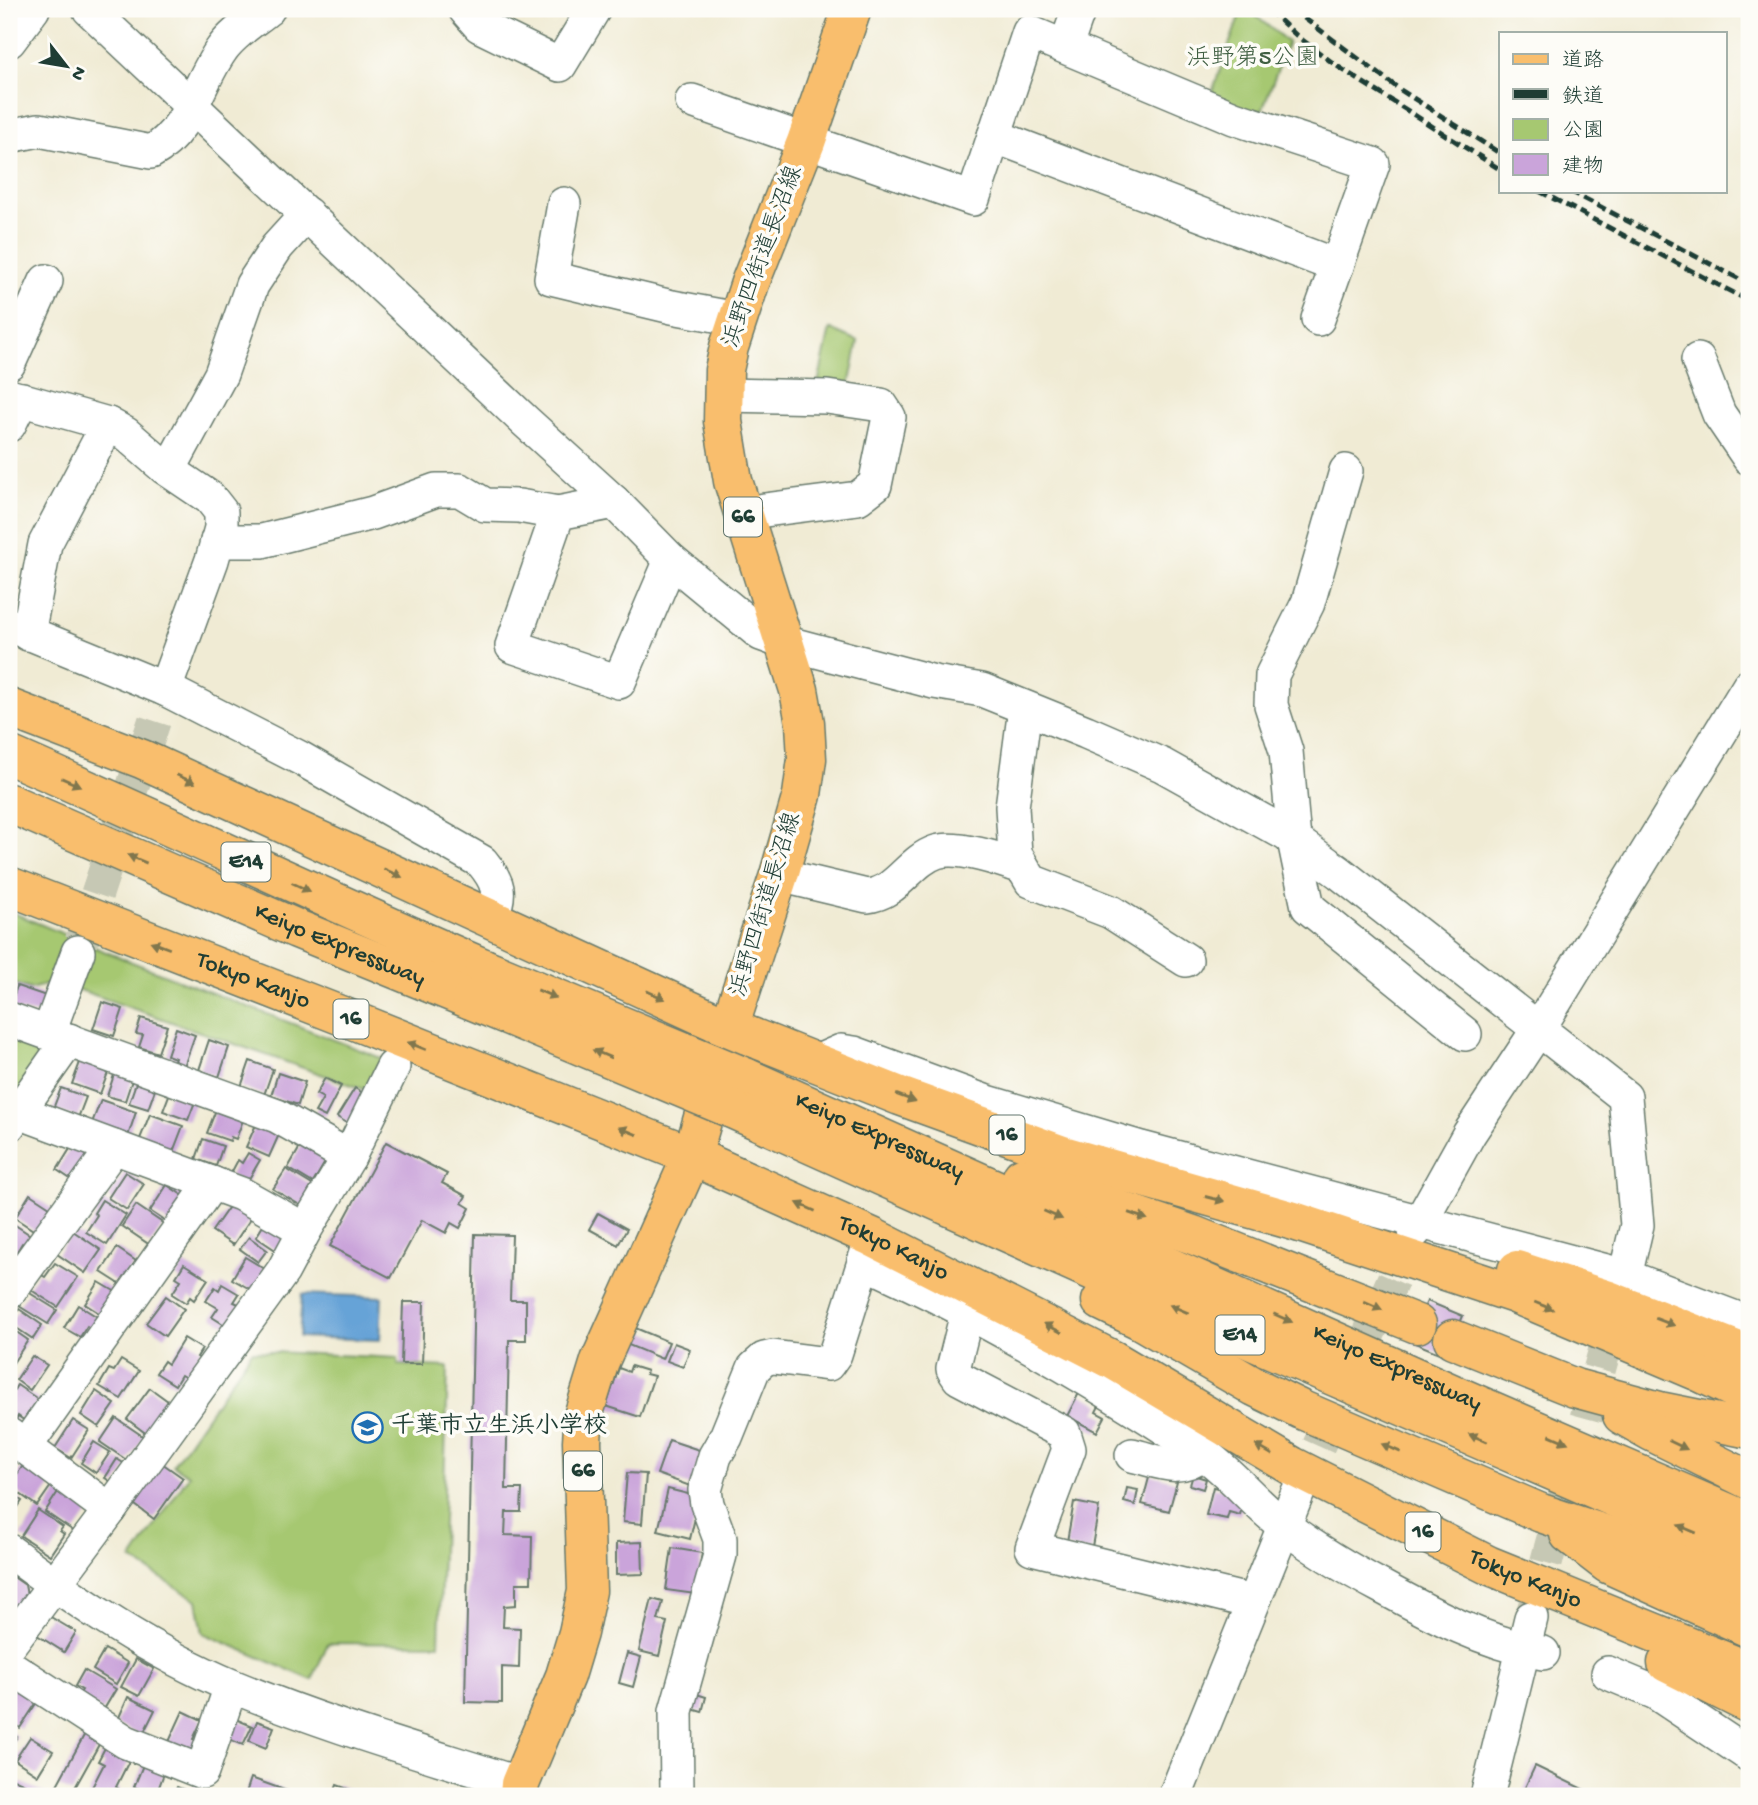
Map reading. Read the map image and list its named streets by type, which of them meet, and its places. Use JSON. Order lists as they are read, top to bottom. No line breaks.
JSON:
{"streets":{"main road":["浜野四街道長沼線","66","E14","Keiyo Expressway","Tokyo Kanjo","16"]},"crossings":[["浜野四街道長沼線","Tokyo Kanjo"],["浜野四街道長沼線","16"]],"parks":["浜野第5公園"],"places":{"school or university":["千葉市立生浜小学校"]},"legend":["道路","鉄道","公園","建物"],"north":"bottom right"}
